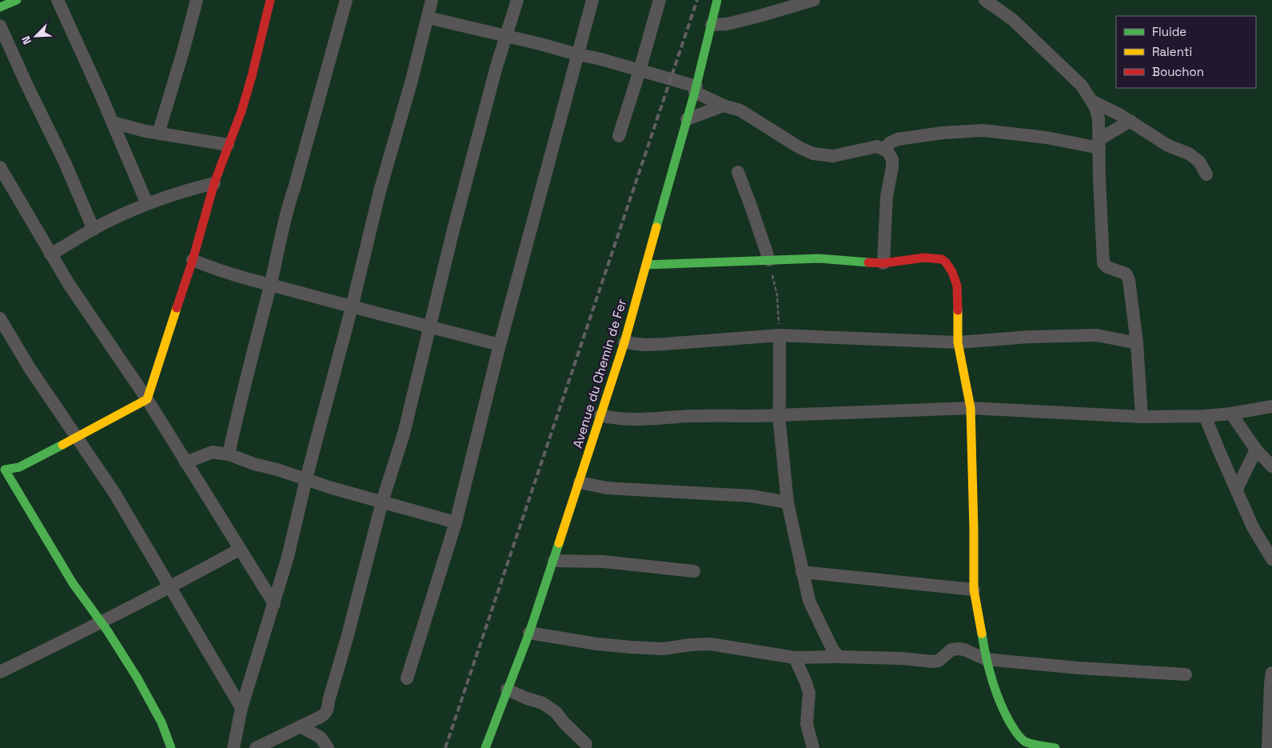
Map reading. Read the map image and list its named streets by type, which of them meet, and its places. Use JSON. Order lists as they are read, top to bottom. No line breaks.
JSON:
{"streets":{"street":["Avenue du Chemin de Fer"]},"legend":["Fluide","Ralenti","Bouchon"],"north":"bottom left"}
